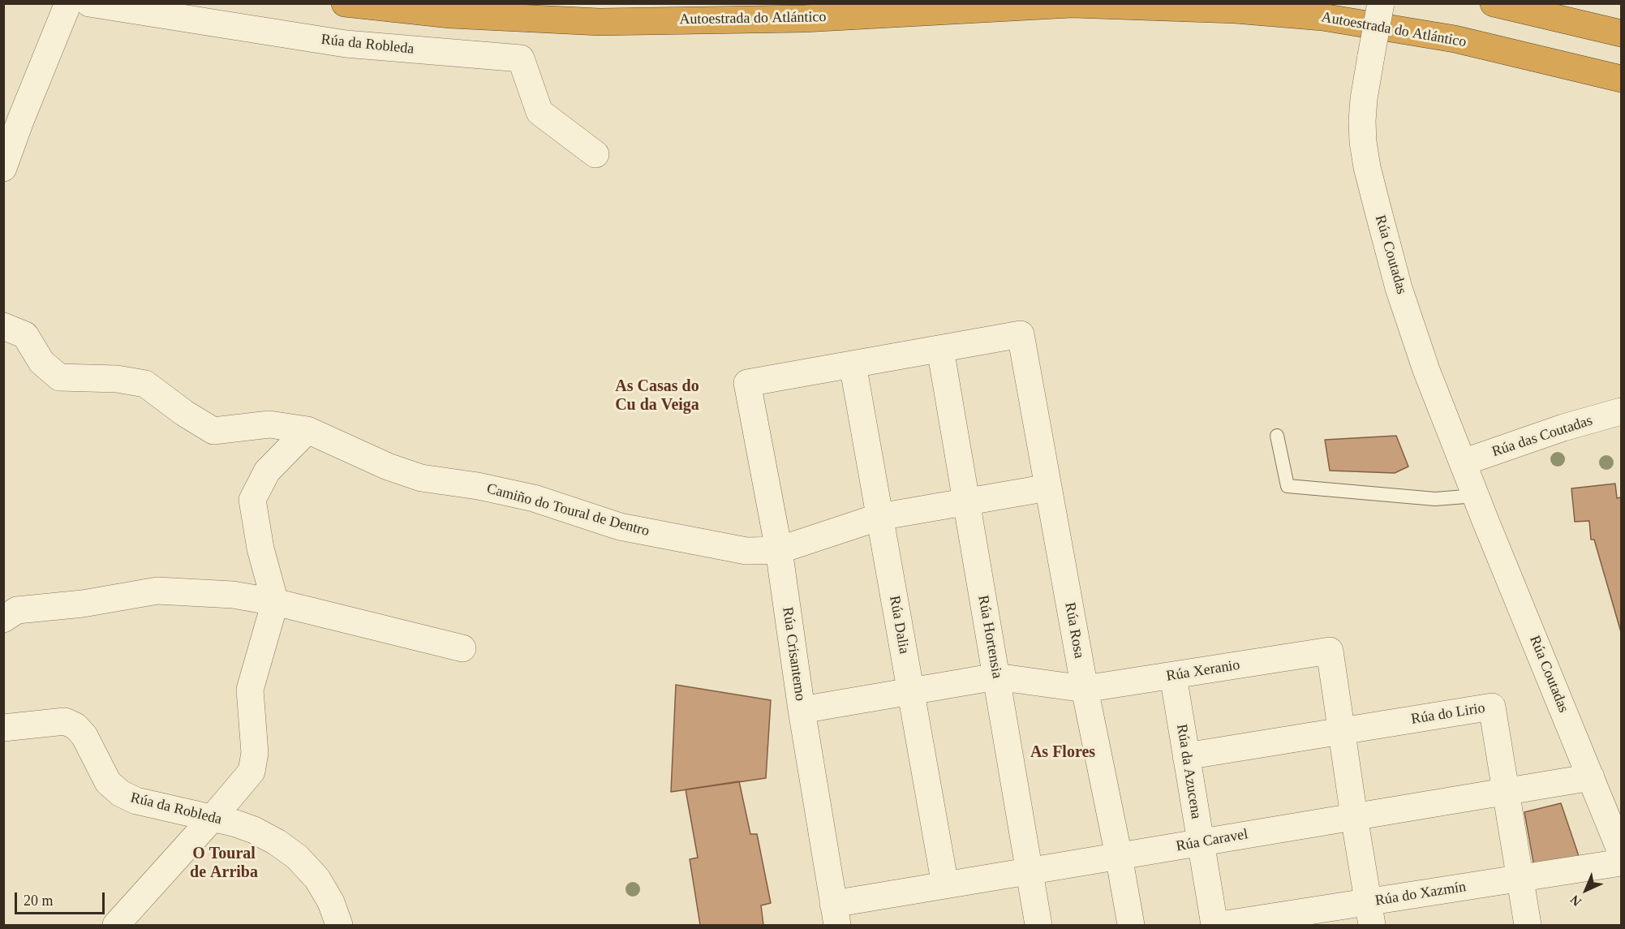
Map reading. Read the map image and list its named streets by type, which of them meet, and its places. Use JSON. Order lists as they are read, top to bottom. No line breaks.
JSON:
{"streets":{"highway":["Autoestrada do Atlántico"],"street":["Rúa da Robleda","Rúa Coutadas","Rúa das Coutadas","Camiño do Toural de Dentro","Rúa Dalia","Rúa Rosa","Rúa Hortensia","Rúa Crisantemo","Rúa Xeranio","Rúa do Lirio","Rúa da Azucena","Rúa Caravel","Rúa do Xazmín"]},"crossings":[["Rúa Coutadas","Rúa das Coutadas"],["Rúa Coutadas","Rúa Caravel"],["Camiño do Toural de Dentro","Rúa Dalia"],["Camiño do Toural de Dentro","Rúa Rosa"],["Camiño do Toural de Dentro","Rúa Hortensia"],["Camiño do Toural de Dentro","Rúa Crisantemo"],["Rúa Dalia","Rúa Crisantemo"],["Rúa Dalia","Rúa Xeranio"],["Rúa Dalia","Rúa Caravel"],["Rúa Rosa","Rúa Hortensia"],["Rúa Rosa","Rúa Xeranio"],["Rúa Rosa","Rúa Caravel"],["Rúa Hortensia","Rúa Xeranio"],["Rúa Hortensia","Rúa Caravel"],["Rúa Crisantemo","Rúa Xeranio"],["Rúa Crisantemo","Rúa Caravel"],["Rúa Xeranio","Rúa do Lirio"],["Rúa Xeranio","Rúa da Azucena"],["Rúa Xeranio","Rúa Caravel"],["Rúa Xeranio","Rúa do Xazmín"],["Rúa do Lirio","Rúa da Azucena"],["Rúa do Lirio","Rúa Caravel"],["Rúa do Lirio","Rúa do Xazmín"],["Rúa da Azucena","Rúa Caravel"]],"districts":["As Casas do Cu da Veiga","As Flores","O Toural de Arriba"],"scale_bar":"20 m","north":"bottom left"}
